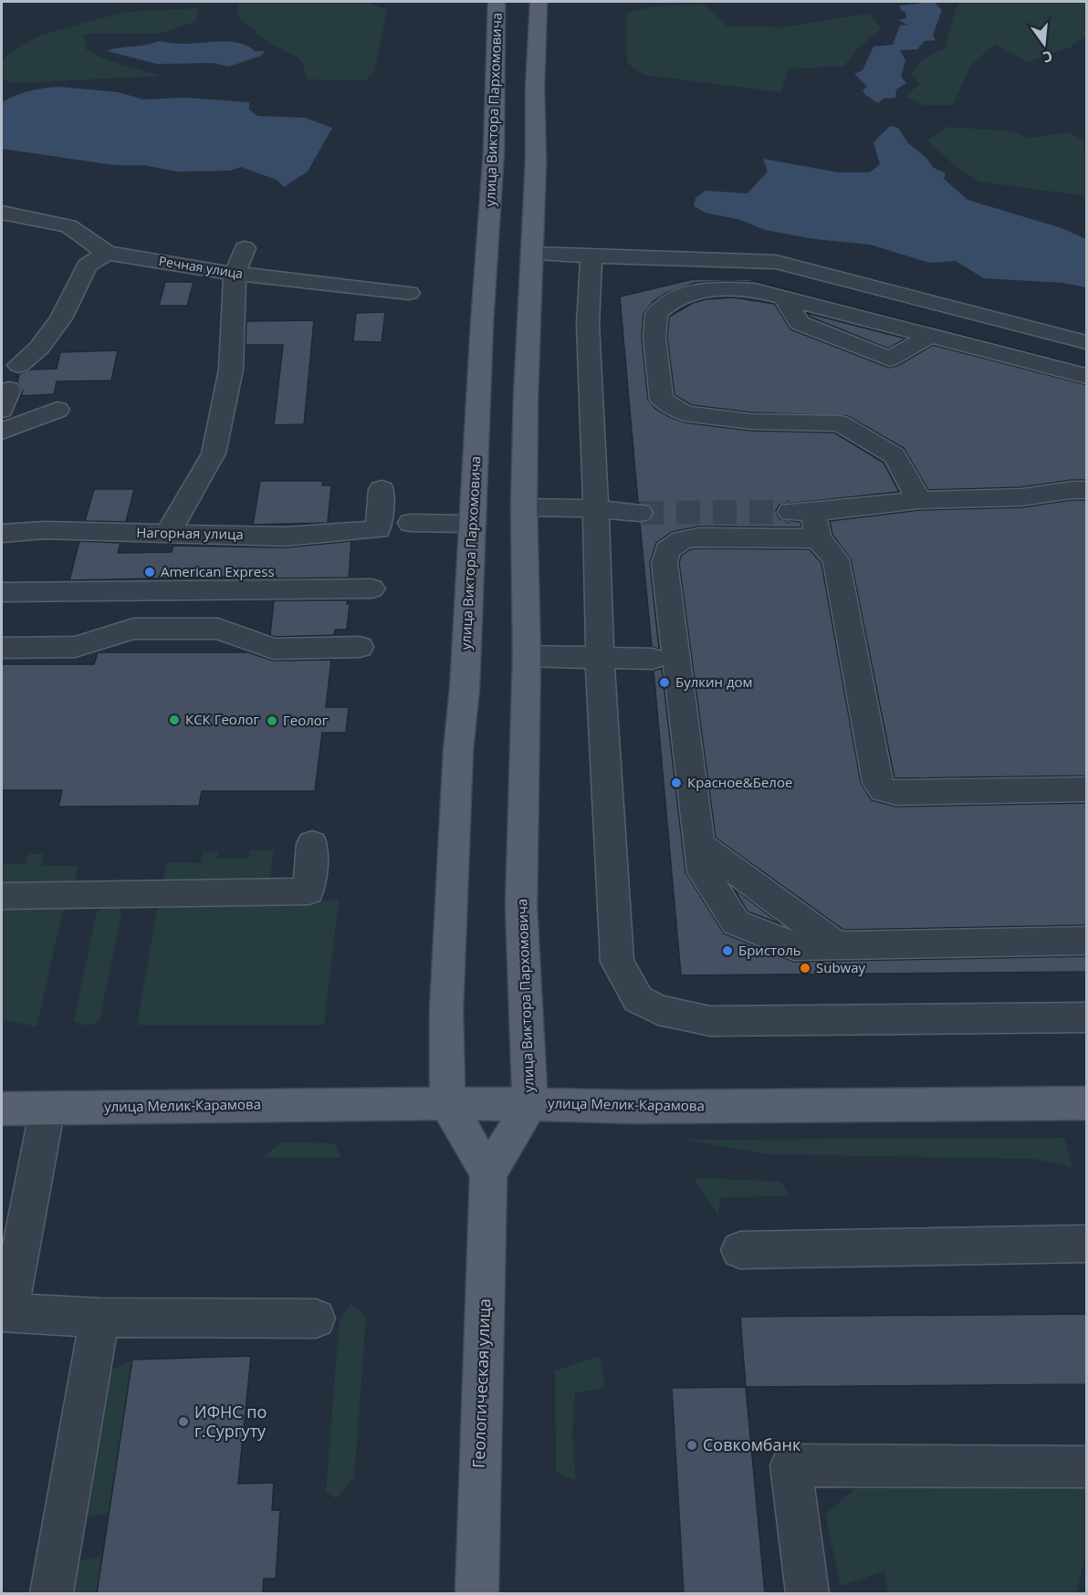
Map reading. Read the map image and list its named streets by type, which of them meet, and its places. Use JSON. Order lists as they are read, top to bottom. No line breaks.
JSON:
{"streets":{"main road":["улица Виктора Пархомовича","улица Мелик-Карамова","Геологическая улица"],"street":["Речная улица","Нагорная улица"]},"crossings":[["улица Виктора Пархомовича","улица Мелик-Карамова"],["улица Виктора Пархомовича","Геологическая улица"],["улица Мелик-Карамова","Геологическая улица"]],"places":["American Express","Булкин дом","КСК Геолог","Геолог","Красное&Белое","Бристоль","Subway","ИФНС по г.Сургуту","Совкомбанк"],"north":"bottom"}
